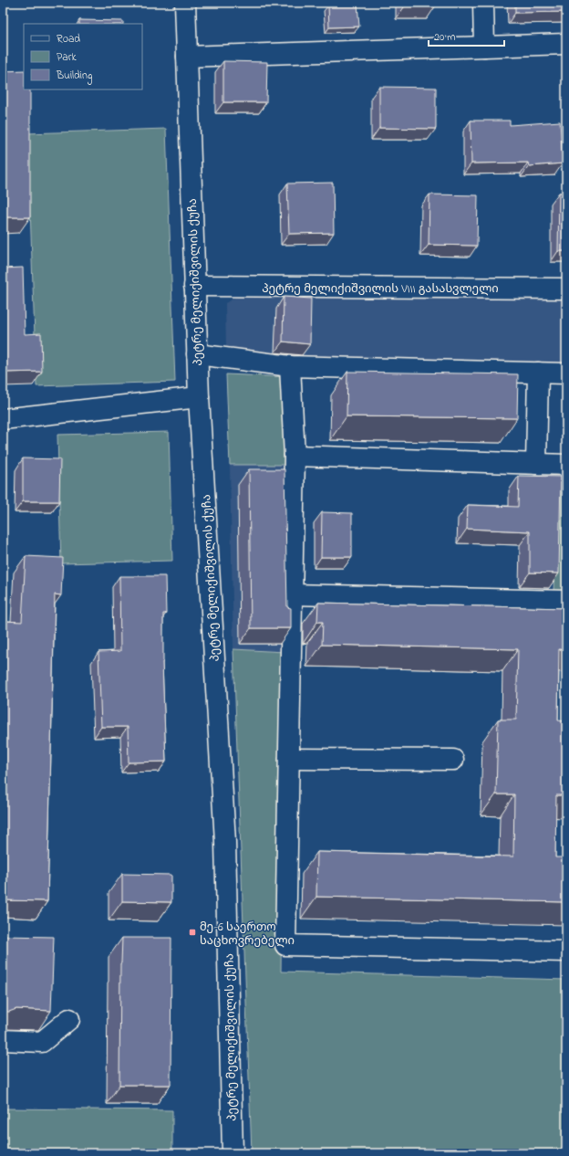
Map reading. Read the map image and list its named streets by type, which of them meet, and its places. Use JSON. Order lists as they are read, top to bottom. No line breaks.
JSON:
{"streets":{"street":["პეტრე მელიქიშვილის ქუჩა","პეტრე მელიქიშვილის VIII გასასვლელი"]},"crossings":[["პეტრე მელიქიშვილის ქუჩა","პეტრე მელიქიშვილის VIII გასასვლელი"]],"places":{"transit":["მე-6 საერთო საცხოვრებელი"]},"legend":["Road","Park","Building"],"scale_bar":"20 m"}
